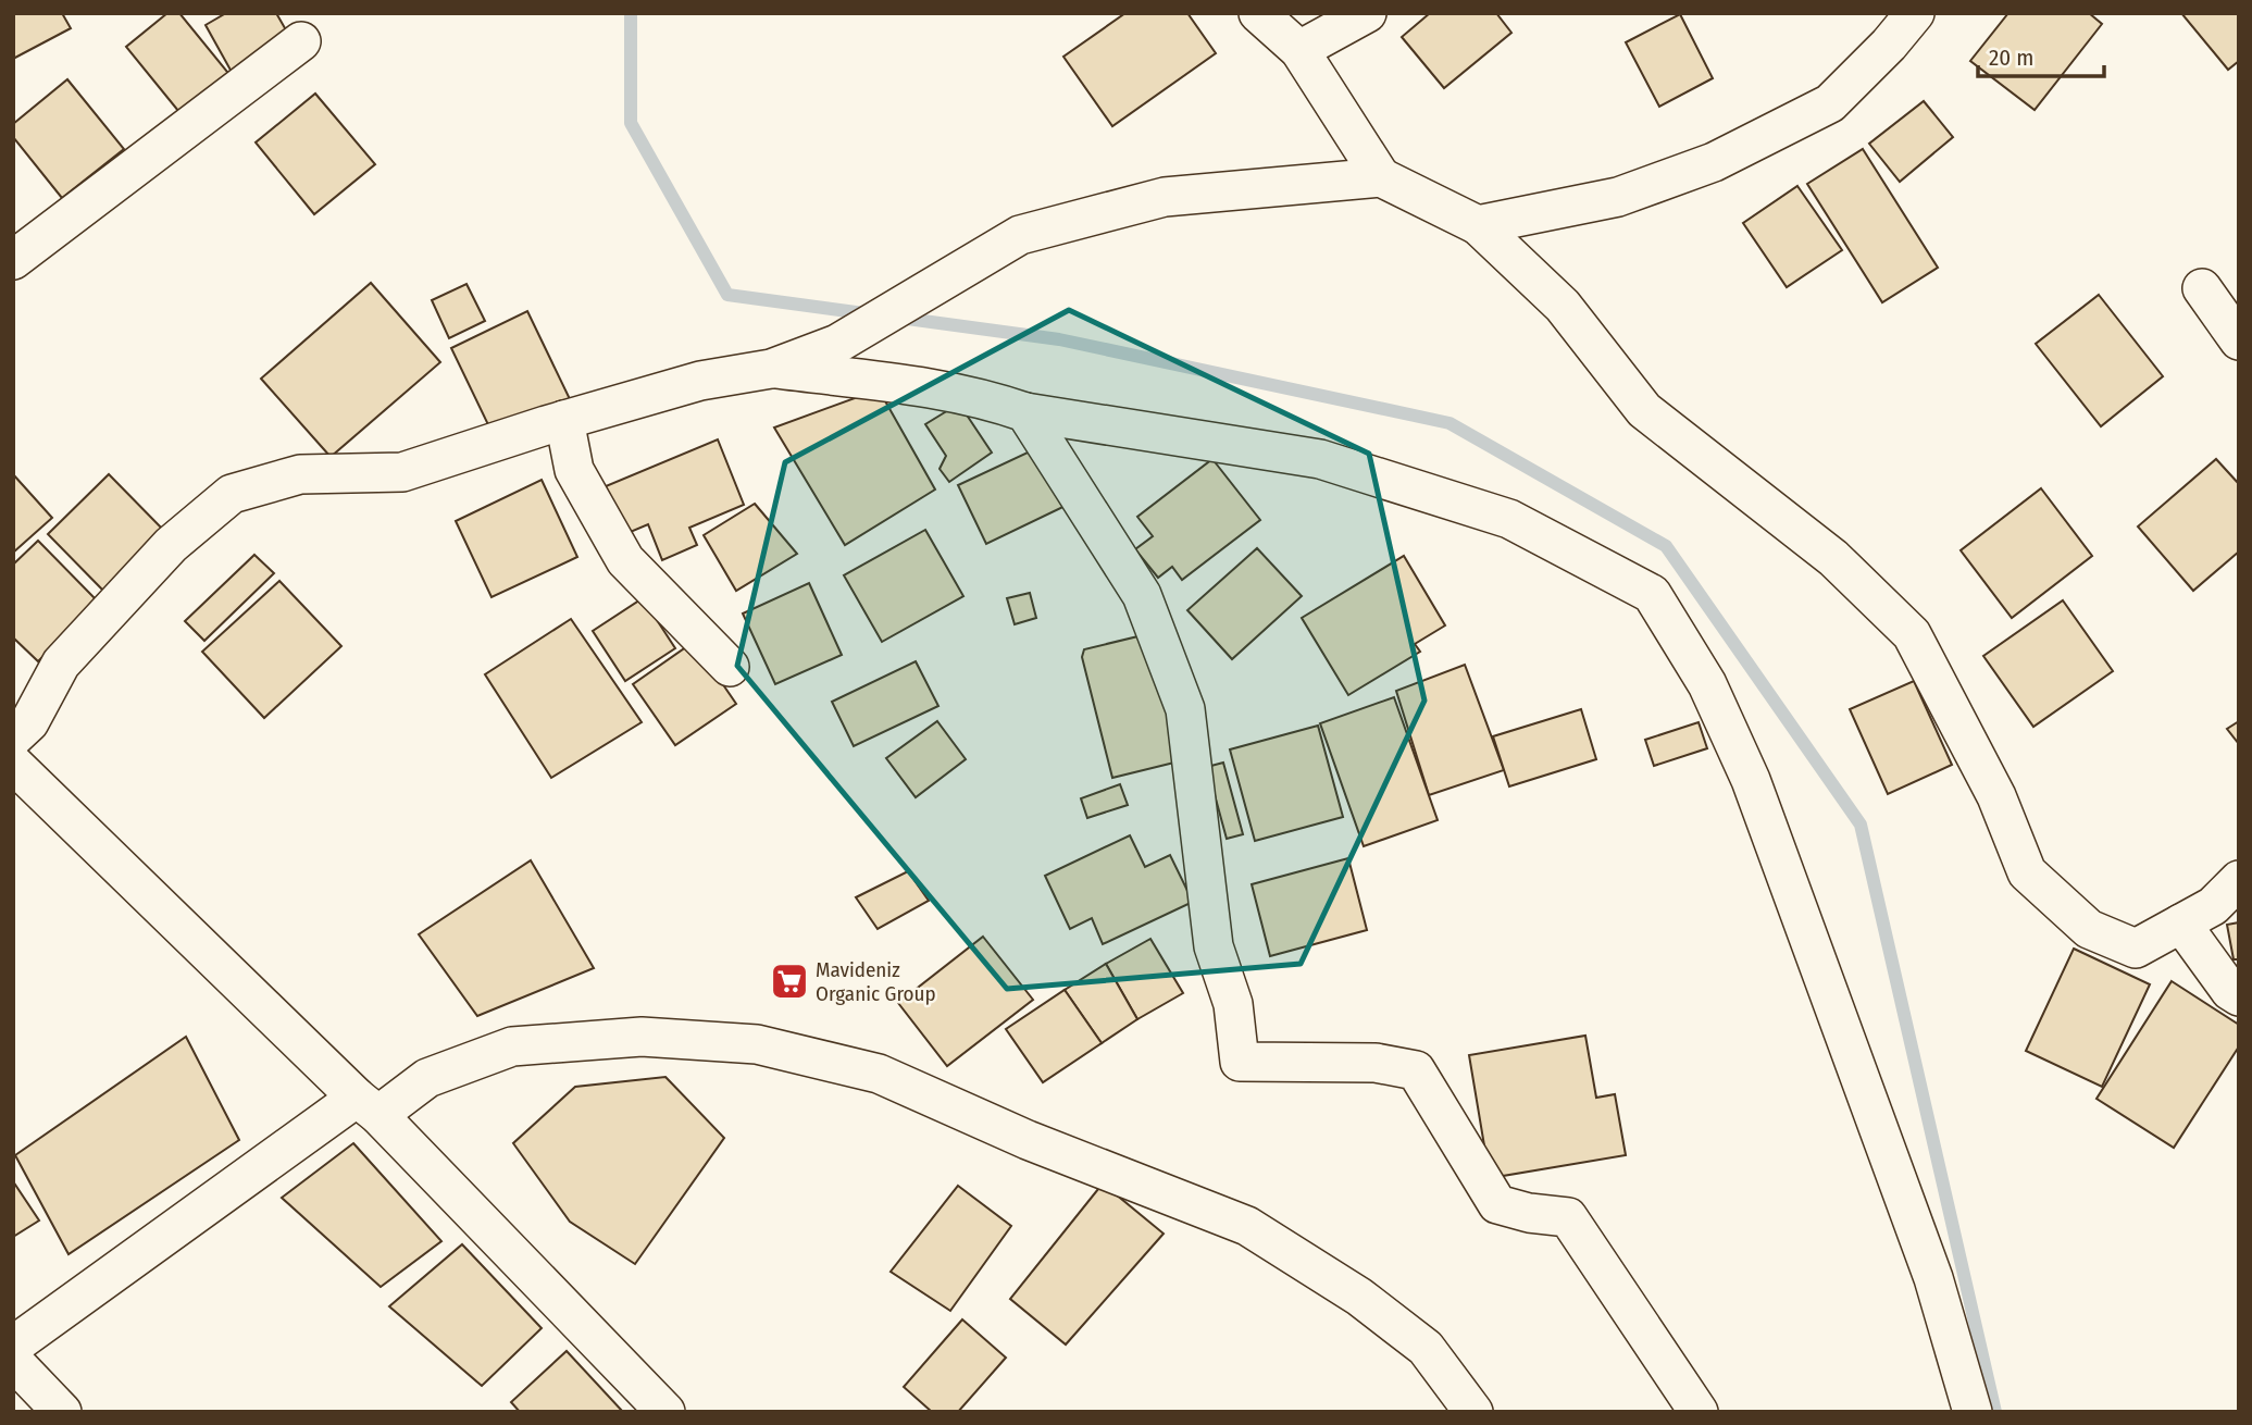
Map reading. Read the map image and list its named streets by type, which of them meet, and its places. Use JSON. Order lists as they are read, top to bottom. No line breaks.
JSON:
{"places":{"supermarket":["Mavideniz Organic Group"]},"scale_bar":"20 m"}
